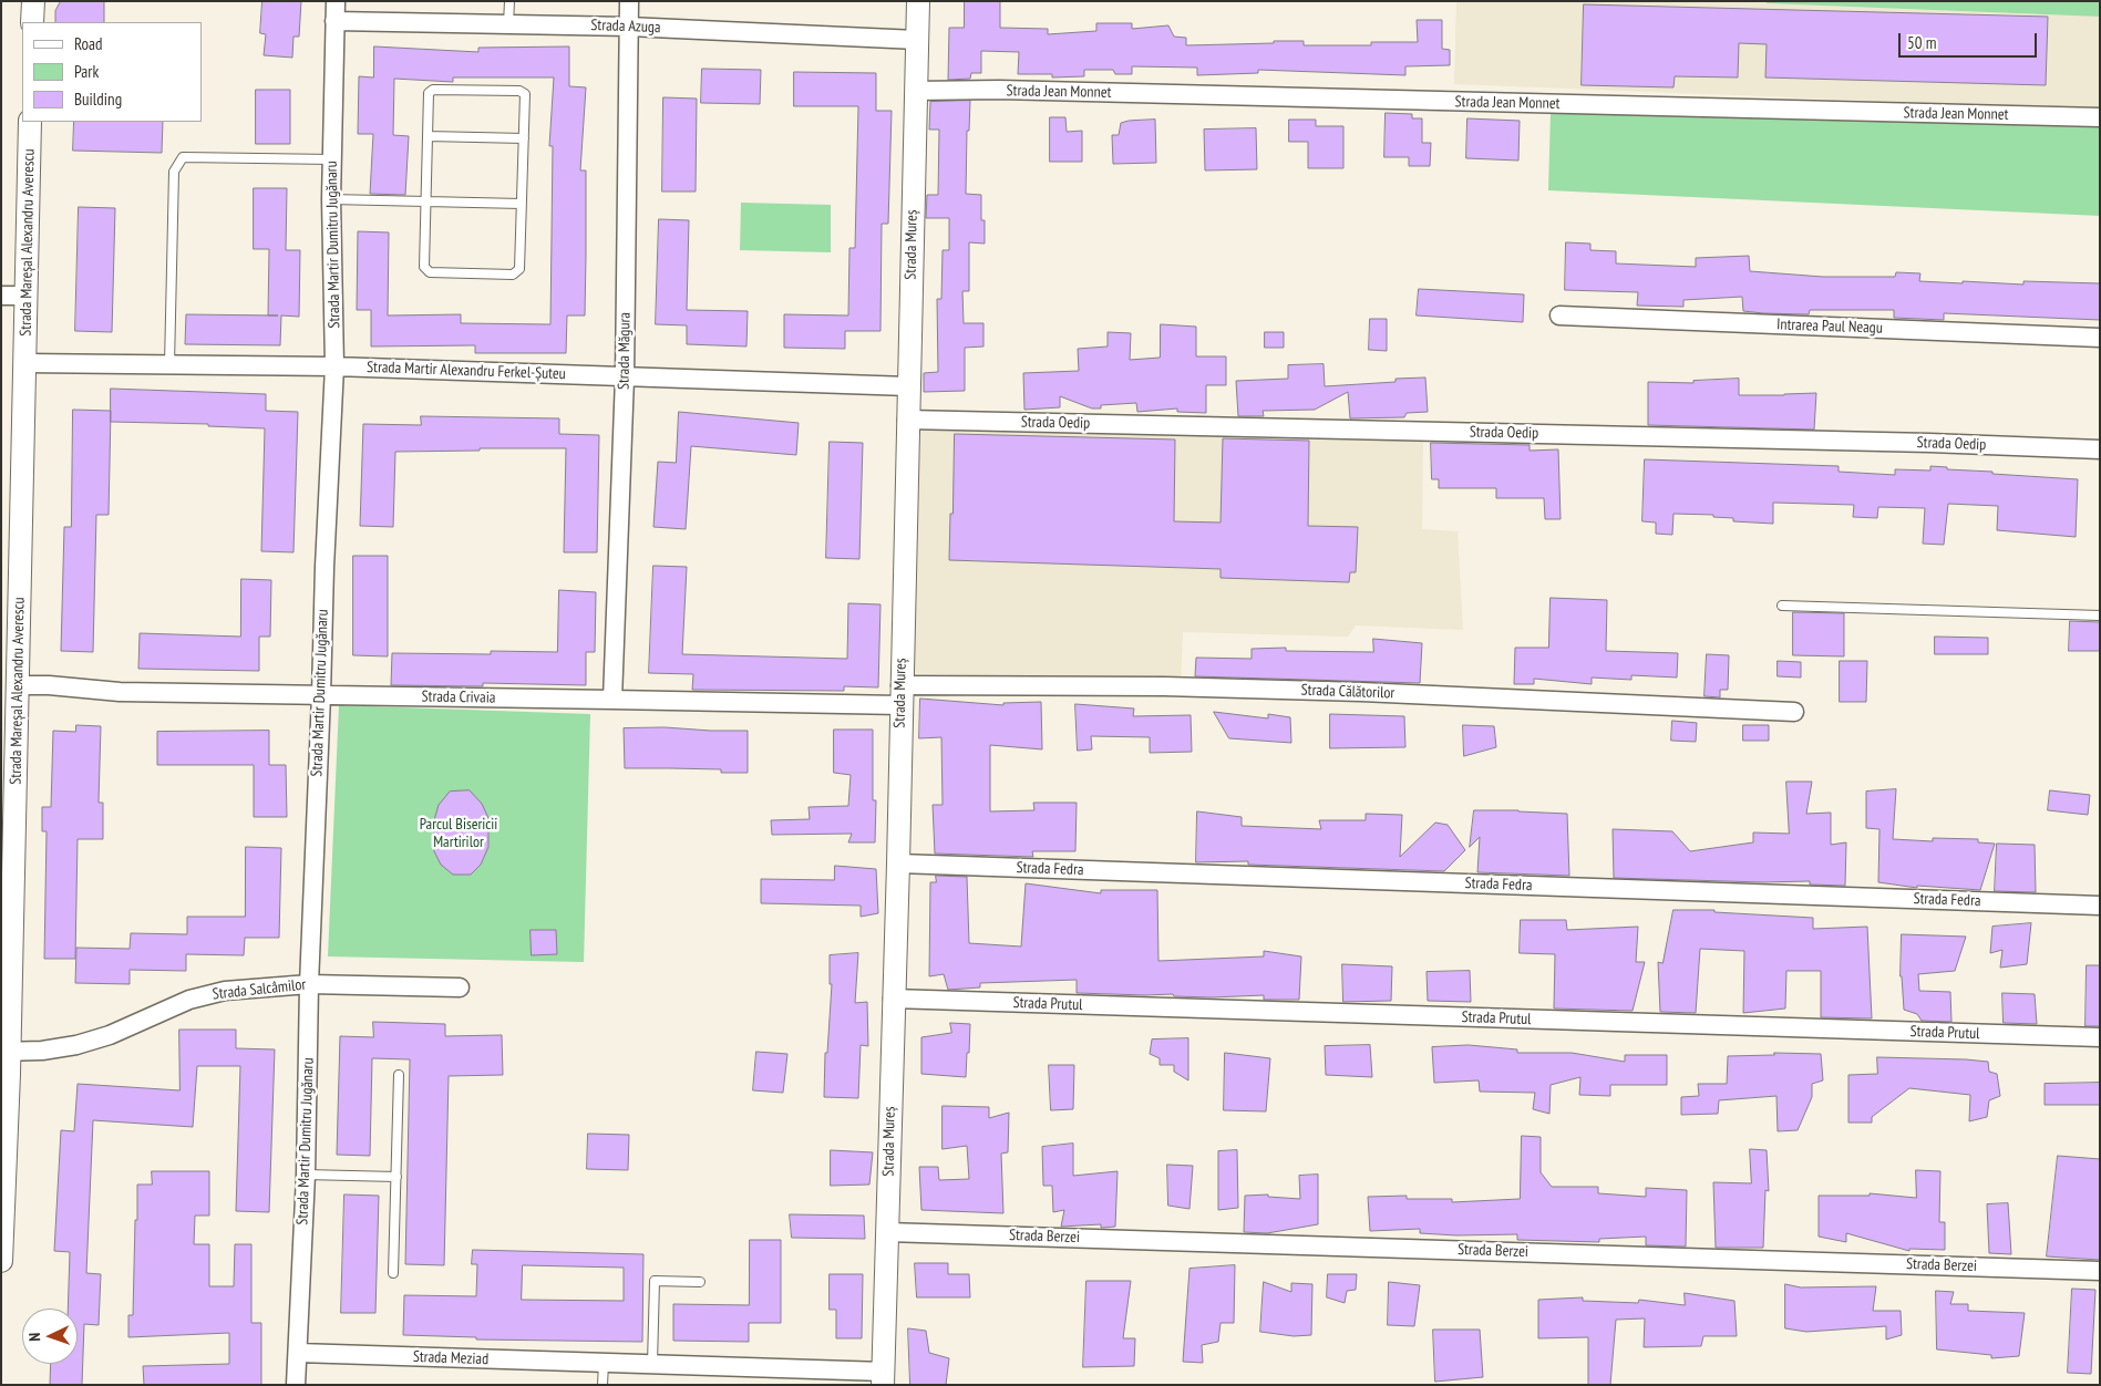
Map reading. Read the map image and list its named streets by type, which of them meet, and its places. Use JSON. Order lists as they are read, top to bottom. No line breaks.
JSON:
{"streets":{"street":["Strada Azuga","Strada Jean Monnet","Strada Mareșal Alexandru Averescu","Strada Martir Dumitru Jugănaru","Strada Mureș","Intrarea Paul Neagu","Strada Măgura","Strada Martir Alexandru Ferkel-Șuteu","Strada Oedip","Strada Călătorilor","Strada Crivaia","Strada Fedra","Strada Salcâmilor","Strada Prutul","Strada Berzei","Strada Meziad"]},"crossings":[["Strada Azuga","Strada Martir Dumitru Jugănaru"],["Strada Azuga","Strada Mureș"],["Strada Azuga","Strada Măgura"],["Strada Jean Monnet","Strada Mureș"],["Strada Mareșal Alexandru Averescu","Strada Martir Alexandru Ferkel-Șuteu"],["Strada Mareșal Alexandru Averescu","Strada Crivaia"],["Strada Mareșal Alexandru Averescu","Strada Salcâmilor"],["Strada Martir Dumitru Jugănaru","Strada Martir Alexandru Ferkel-Șuteu"],["Strada Martir Dumitru Jugănaru","Strada Crivaia"],["Strada Martir Dumitru Jugănaru","Strada Salcâmilor"],["Strada Martir Dumitru Jugănaru","Strada Meziad"],["Strada Mureș","Strada Martir Alexandru Ferkel-Șuteu"],["Strada Mureș","Strada Oedip"],["Strada Mureș","Strada Călătorilor"],["Strada Mureș","Strada Crivaia"],["Strada Mureș","Strada Fedra"],["Strada Mureș","Strada Prutul"],["Strada Mureș","Strada Berzei"],["Strada Mureș","Strada Meziad"],["Strada Măgura","Strada Martir Alexandru Ferkel-Șuteu"],["Strada Măgura","Strada Crivaia"],["Strada Călătorilor","Strada Crivaia"]],"parks":["Parcul Bisericii Martirilor"],"legend":["Road","Park","Building"],"scale_bar":"50 m","north":"left"}
